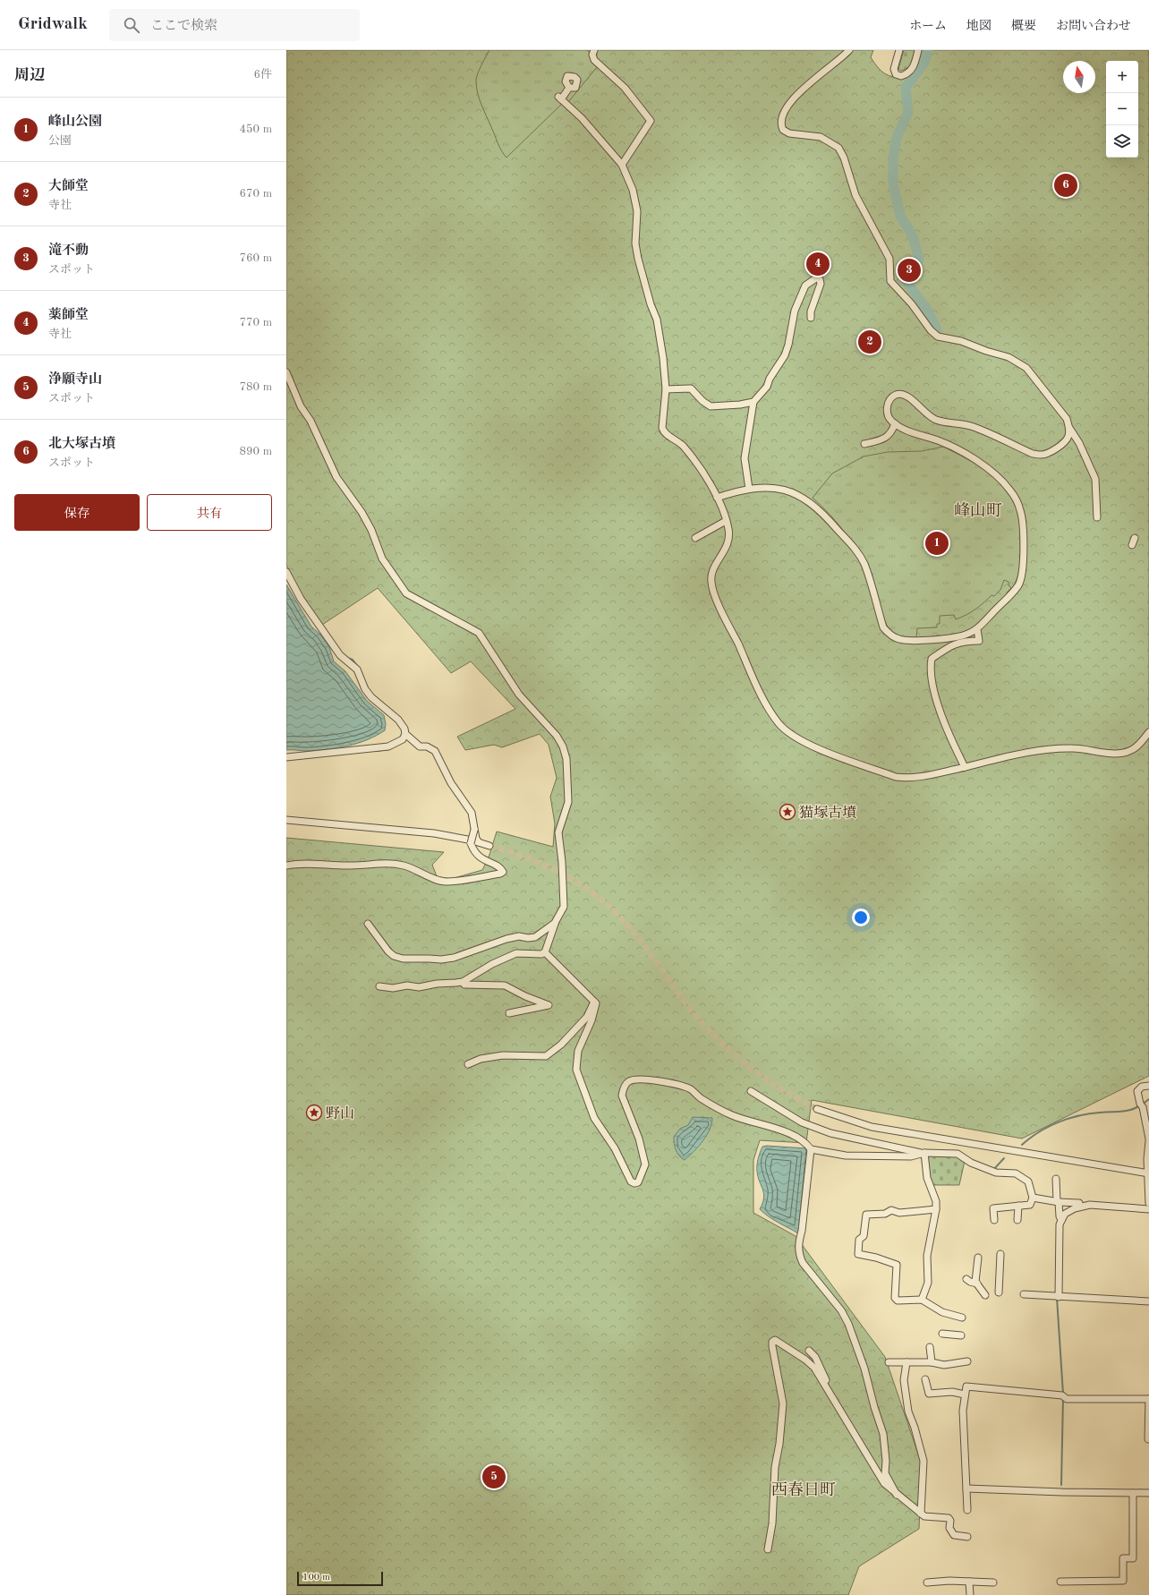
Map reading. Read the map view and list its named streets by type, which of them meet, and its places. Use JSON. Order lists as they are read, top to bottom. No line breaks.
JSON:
{"districts":["峰山町","西春日町"],"places":{"place":["猫塚古墳","野山"]},"scale_bar":"100 m","north":"top","page":{"header":"Gridwalk","search":"ここで検索","nav":["ホーム","地図","概要","お問い合わせ"],"heading":["周辺","6件"],"map_buttons":["+","−"],"list":[{"mark":"1","name":"峰山公園","note":"公園","value":"450 m"},{"mark":"2","name":"大師堂","note":"寺社","value":"670 m"},{"mark":"3","name":"滝不動","note":"スポット","value":"760 m"},{"mark":"4","name":"薬師堂","note":"寺社","value":"770 m"},{"mark":"5","name":"浄願寺山","note":"スポット","value":"780 m"},{"mark":"6","name":"北大塚古墳","note":"スポット","value":"890 m"}],"pins":["6","4","3","2","1","5"],"buttons":["保存","共有"],"scale":"100 m"}}
